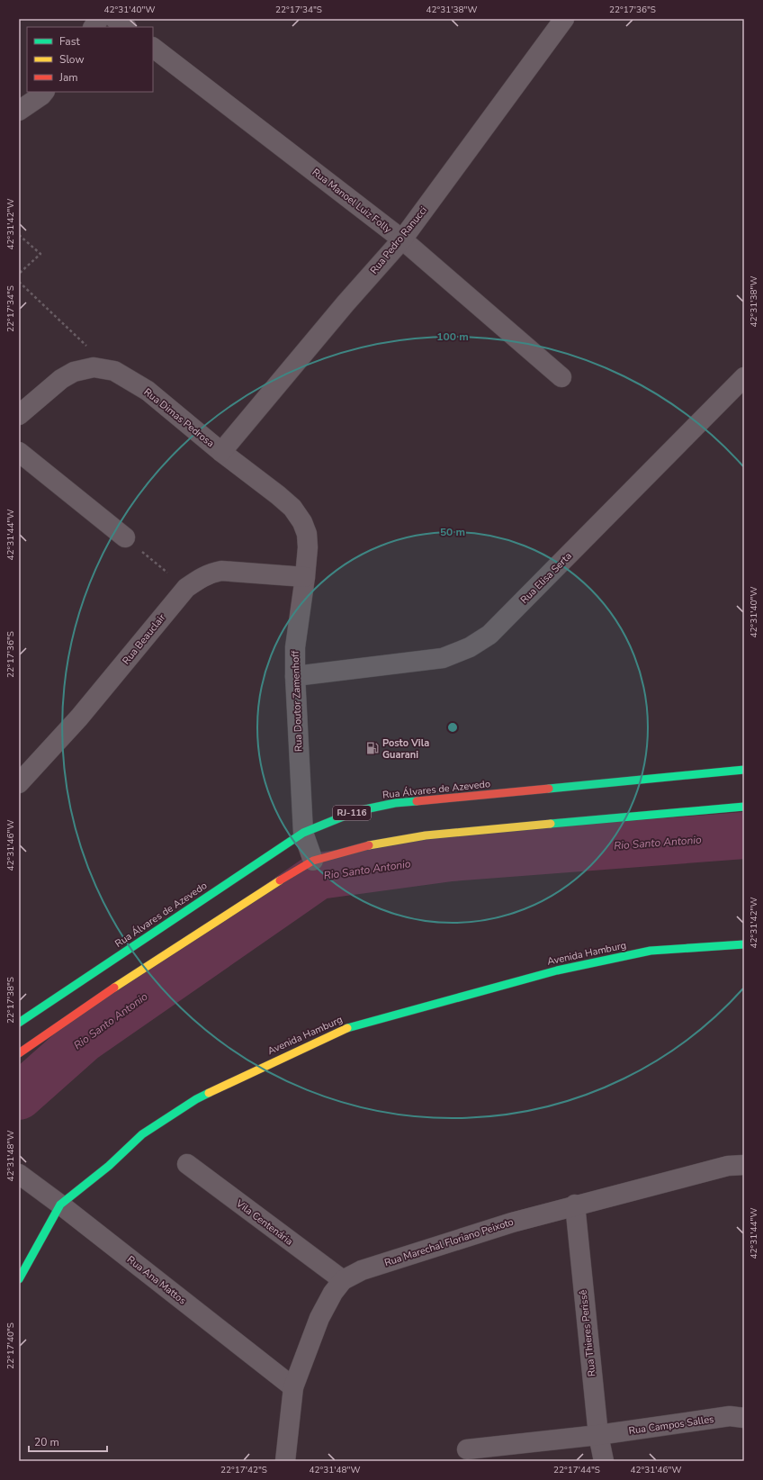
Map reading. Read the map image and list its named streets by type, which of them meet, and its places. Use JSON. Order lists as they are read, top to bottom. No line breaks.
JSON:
{"streets":{"main road":["Rua Álvares de Azevedo","RJ-116","Avenida Hamburg"],"street":["Rua Manoel Luiz Folly","Rua Pedro Ranucci","Rua Dimas Pedrosa","Rua Elisa Serta","Rua Beauclair","Rua Doutor Zamenhoff","Vila Centenária","Rua Marechal Floriano Peixoto","Rua Ana Mattos","Rua Thieres Perissê","Rua Campos Salles"]},"crossings":[["Rua Manoel Luiz Folly","Rua Pedro Ranucci"],["Rua Pedro Ranucci","Rua Dimas Pedrosa"],["Rua Dimas Pedrosa","Rua Doutor Zamenhoff"],["Rua Elisa Serta","Rua Doutor Zamenhoff"],["Rua Beauclair","Rua Doutor Zamenhoff"],["Rua Doutor Zamenhoff","Rua Álvares de Azevedo"],["Avenida Hamburg","Rua Ana Mattos"],["Vila Centenária","Rua Marechal Floriano Peixoto"],["Rua Marechal Floriano Peixoto","Rua Ana Mattos"],["Rua Marechal Floriano Peixoto","Rua Thieres Perissê"],["Rua Thieres Perissê","Rua Campos Salles"]],"water":["Rio Santo Antonio"],"places":{"fuel station":["Posto Vila Guarani"]},"legend":["Fast","Slow","Jam"],"scale_bar":"20 m","coordinates":["42°31'40\"W","22°17'34\"S","42°31'38\"W","22°17'36\"S","42°31'42\"W","42°31'44\"W","42°31'46\"W","22°17'38\"S","42°31'48\"W","22°17'40\"S","22°17'42\"S","22°17'44\"S"],"rings":["100 m","50 m"]}
